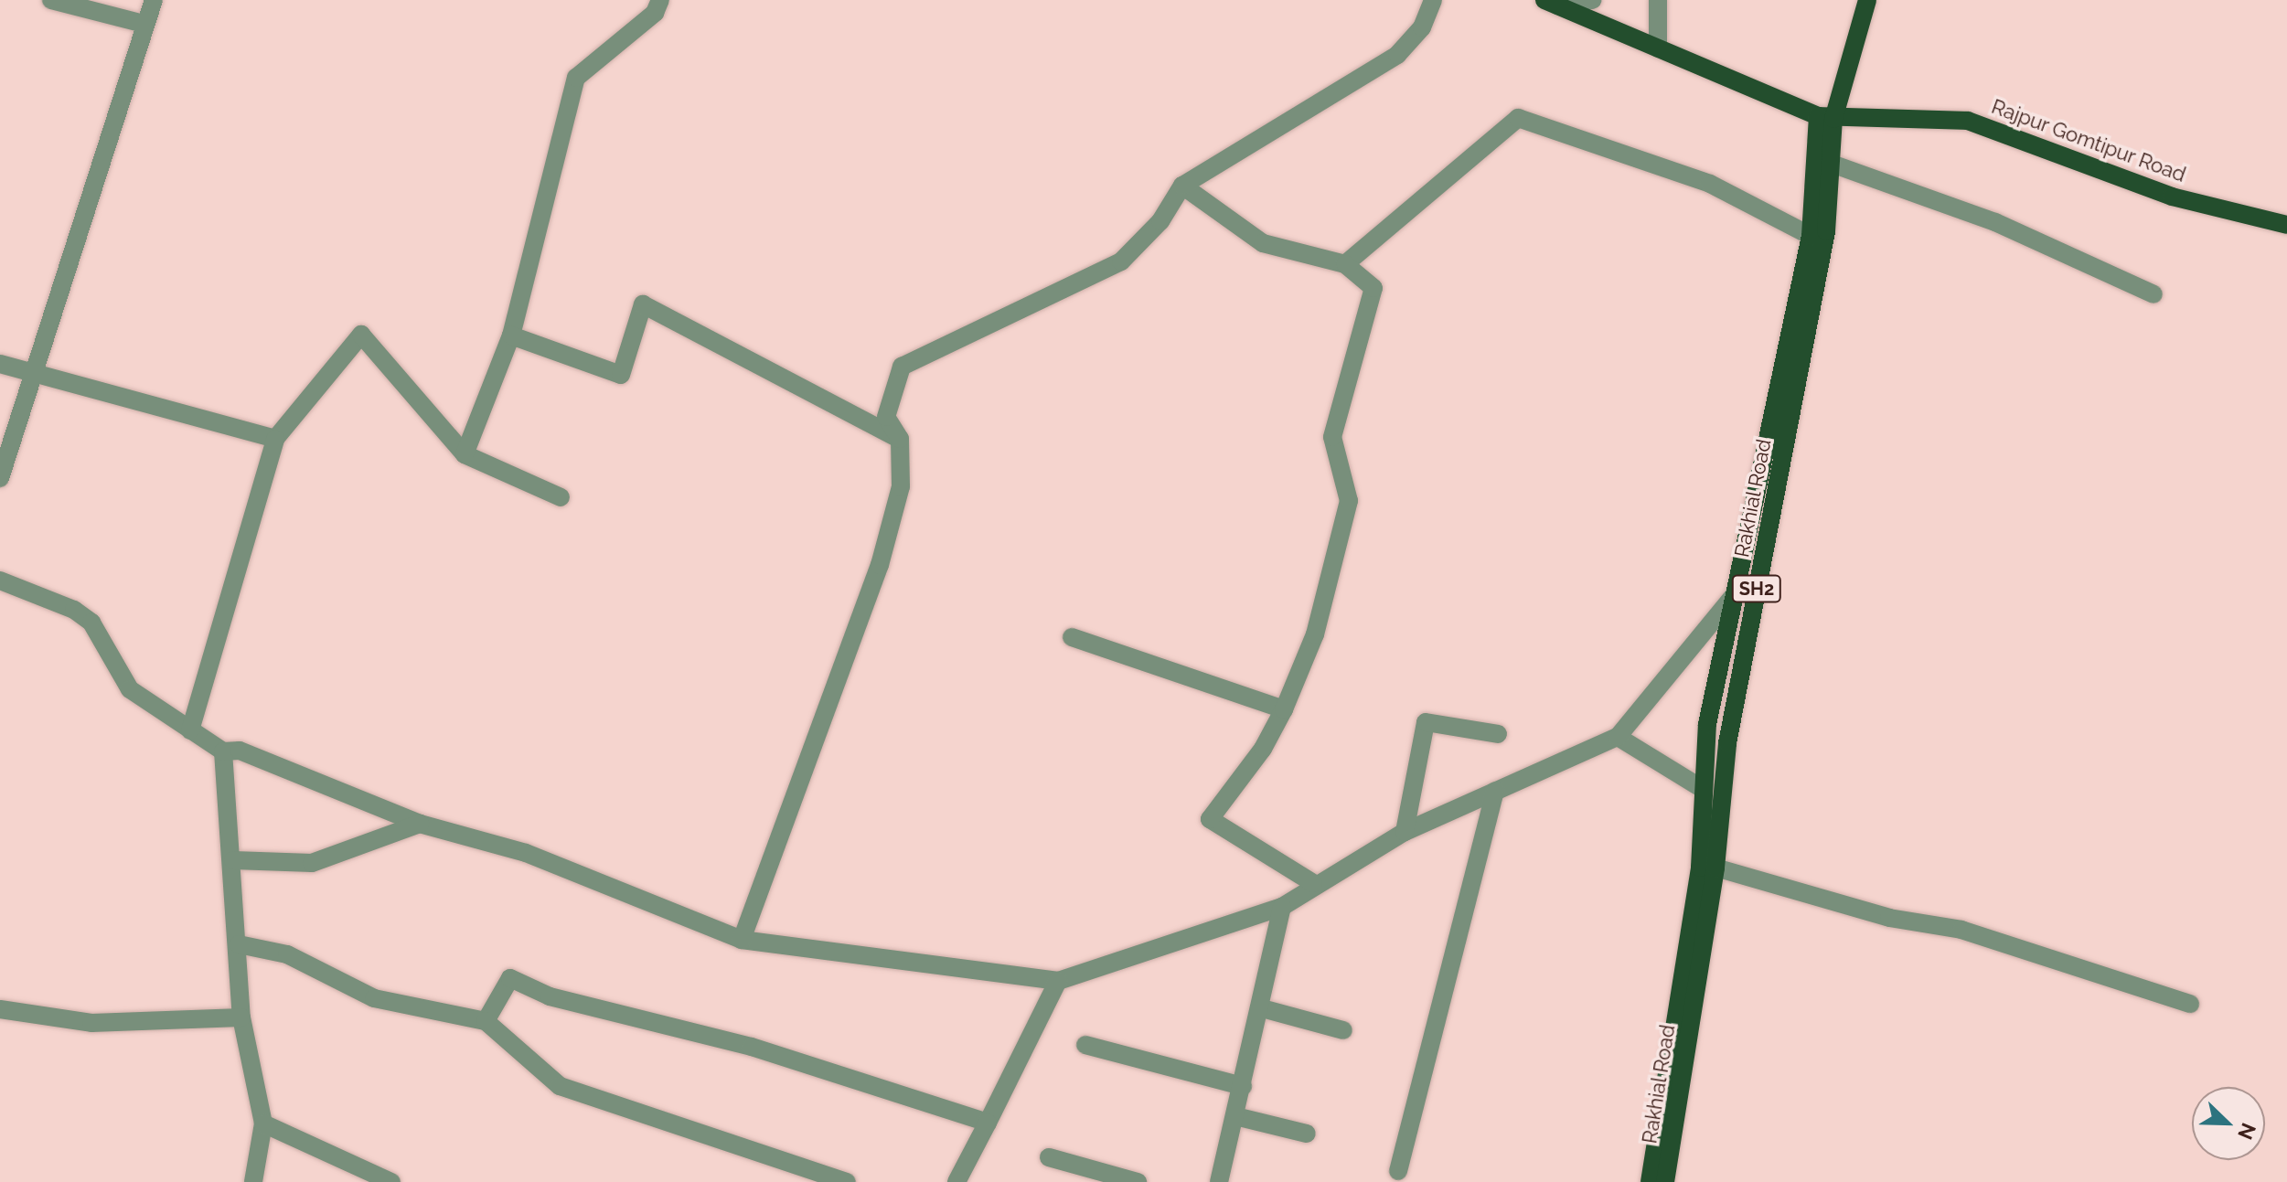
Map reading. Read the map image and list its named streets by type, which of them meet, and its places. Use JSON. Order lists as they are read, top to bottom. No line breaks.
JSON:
{"streets":{"main road":["Rajpur Gomtipur Road","Rakhial Road","SH2"]},"crossings":[["Rajpur Gomtipur Road","Rakhial Road"]],"north":"bottom right"}
